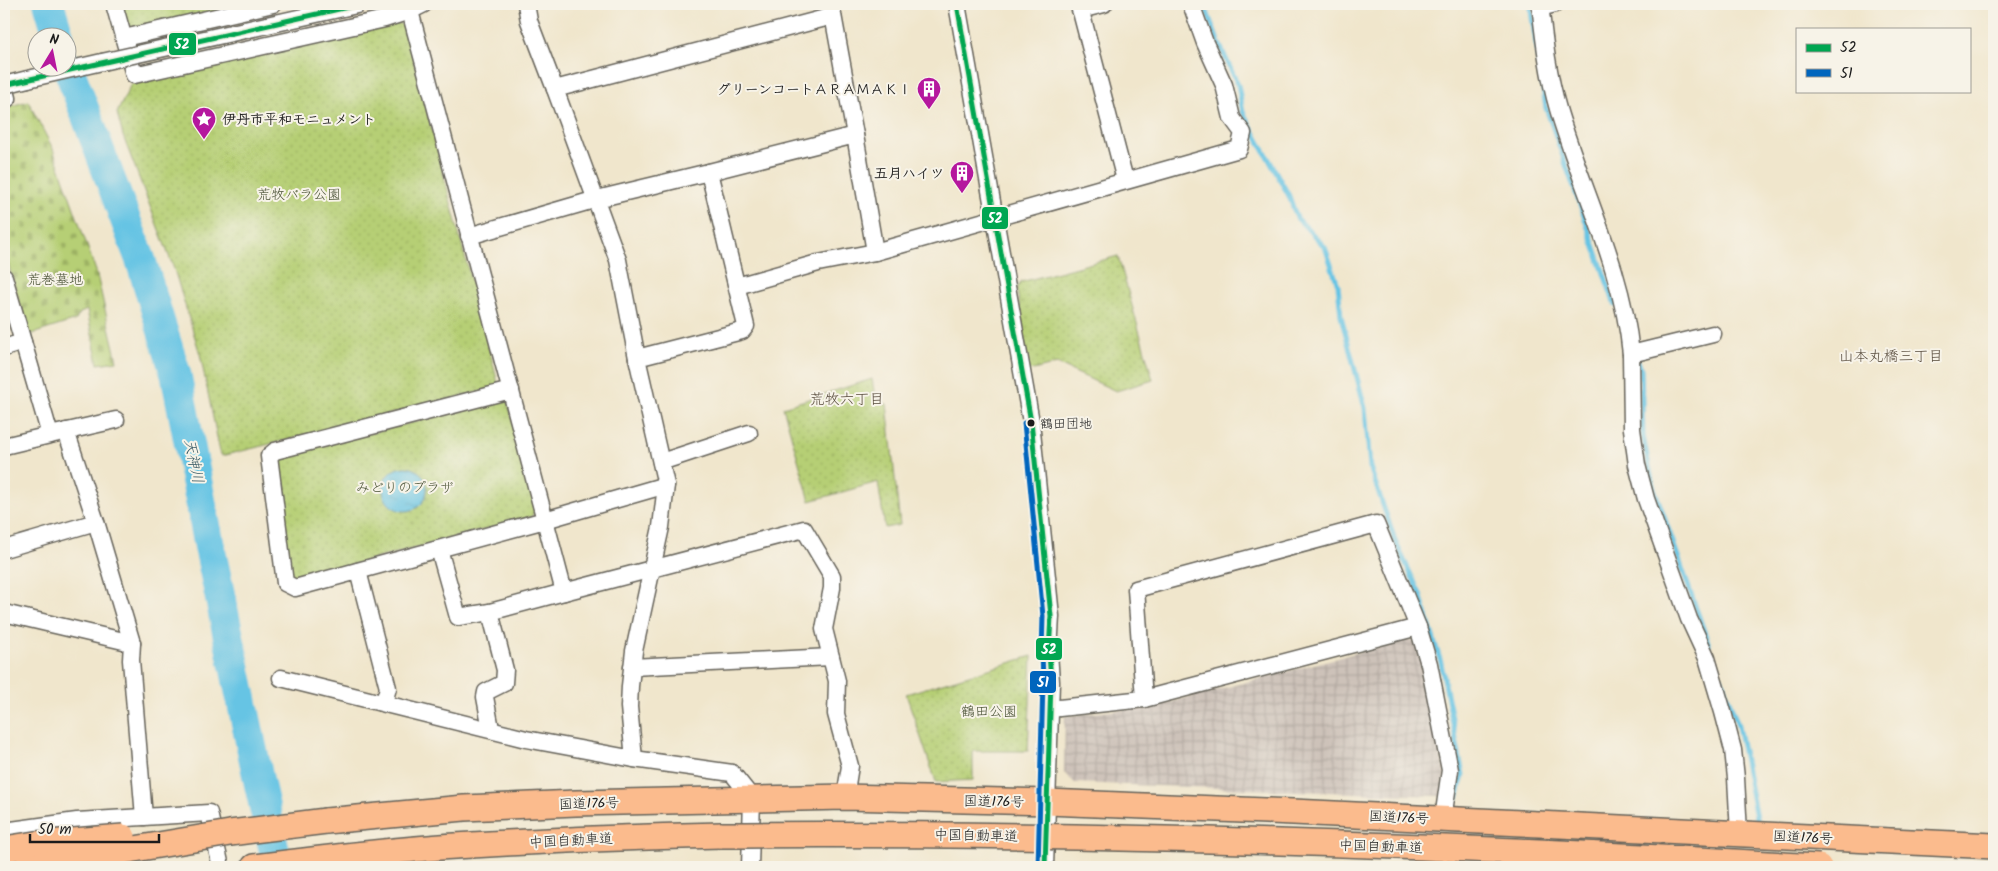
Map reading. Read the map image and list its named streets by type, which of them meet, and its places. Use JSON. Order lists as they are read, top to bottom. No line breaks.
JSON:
{"streets":{"highway":["国道176号","中国自動車道"]},"districts":["山本丸橋三丁目","荒牧六丁目"],"water":["天神川"],"parks":["荒牧バラ公園","荒巻墓地","みどりのプラザ","鶴田公園"],"places":{"building":["グリーンコートＡＲＡＭＡＫＩ","五月ハイツ"],"place":["伊丹市平和モニュメント"],"other":["鶴田団地"]},"lines":["transit line 52","transit line 51"],"legend":["52","51"],"scale_bar":"50 m","north":"top"}
